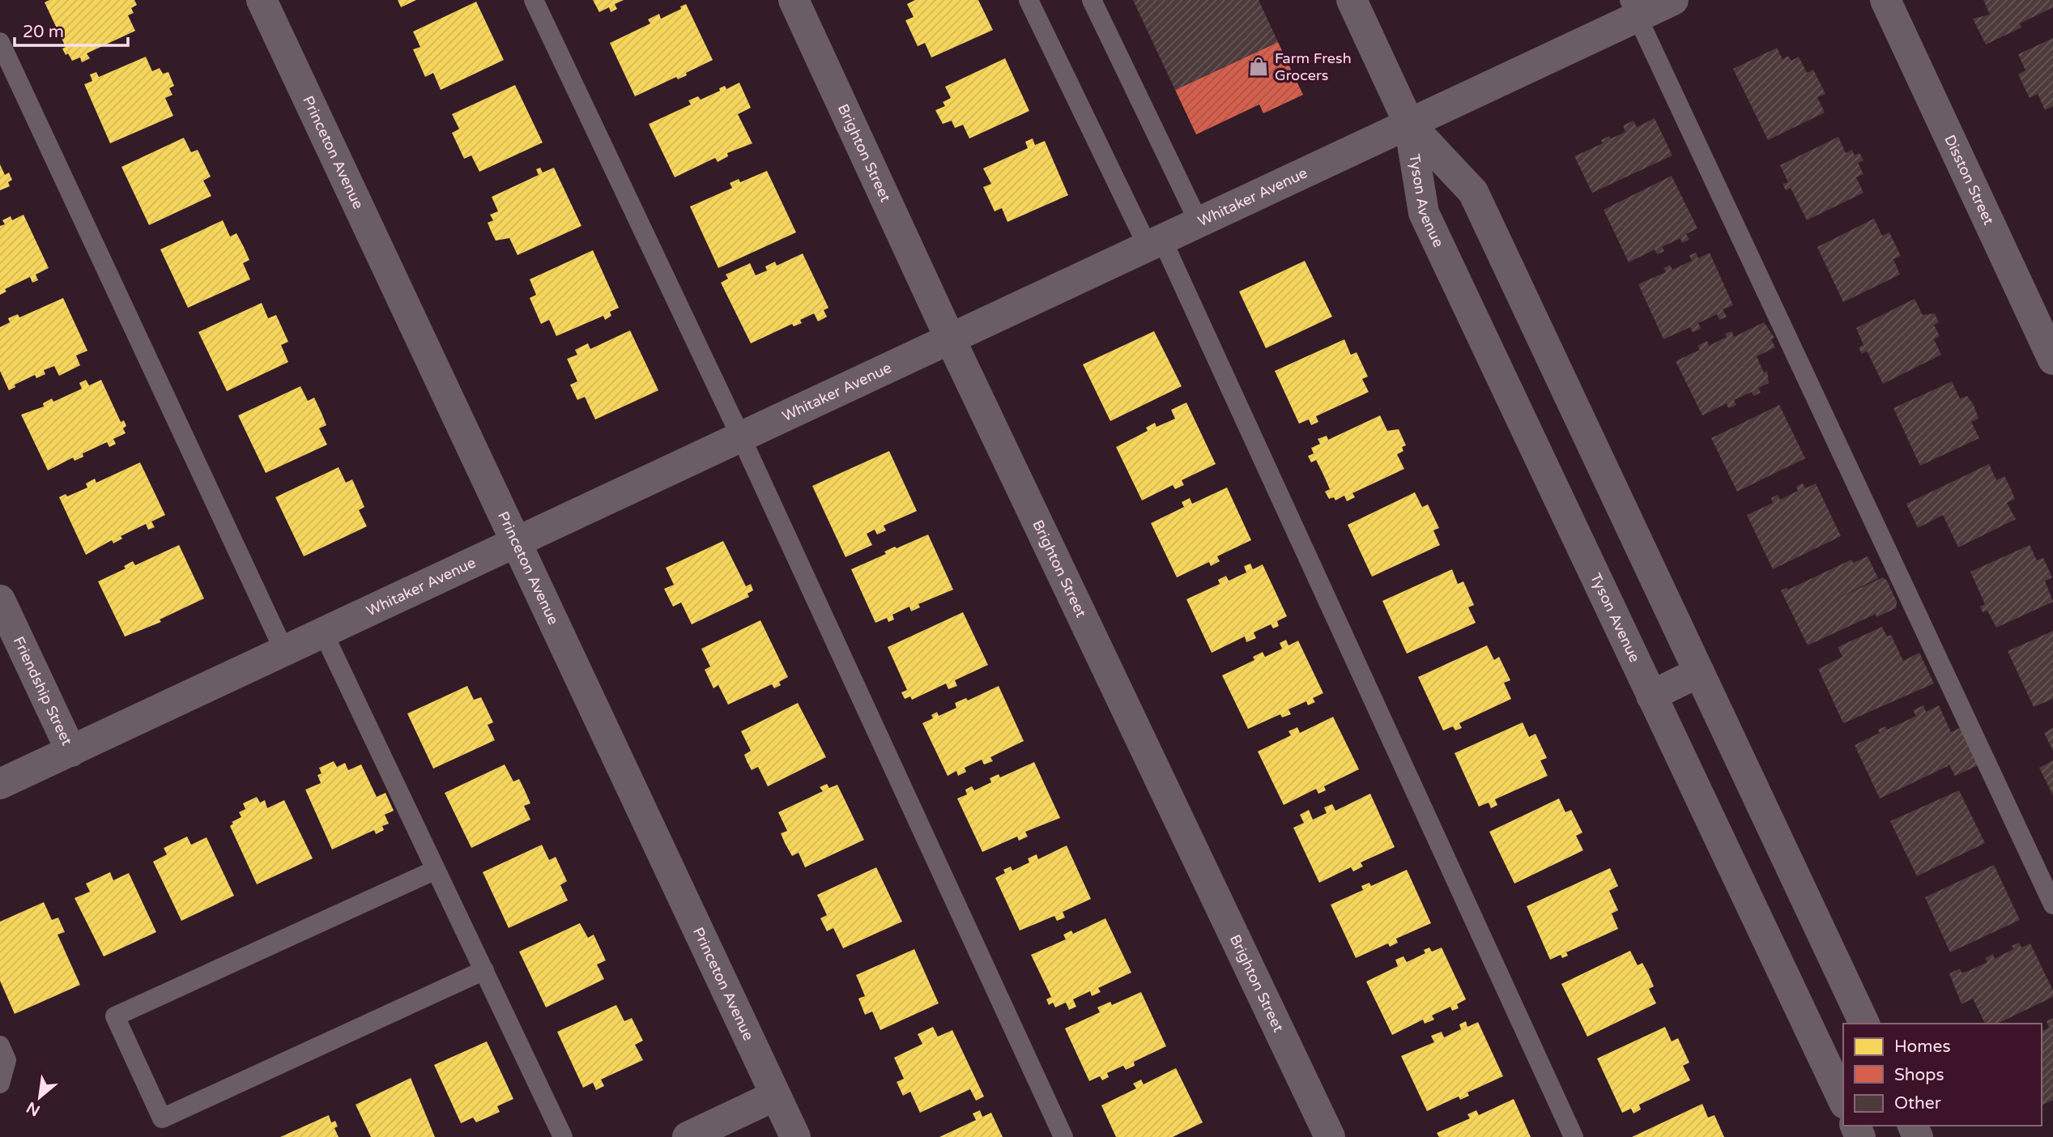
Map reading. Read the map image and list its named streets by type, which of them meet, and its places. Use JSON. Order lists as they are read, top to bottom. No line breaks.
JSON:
{"streets":{"street":["Princeton Avenue","Brighton Street","Disston Street","Whitaker Avenue","Tyson Avenue","Friendship Street"]},"crossings":[["Princeton Avenue","Whitaker Avenue"],["Brighton Street","Whitaker Avenue"],["Whitaker Avenue","Tyson Avenue"],["Whitaker Avenue","Friendship Street"]],"places":{"shop":["Farm Fresh Grocers"]},"legend":["Homes","Shops","Other"],"scale_bar":"20 m","north":"bottom left"}
